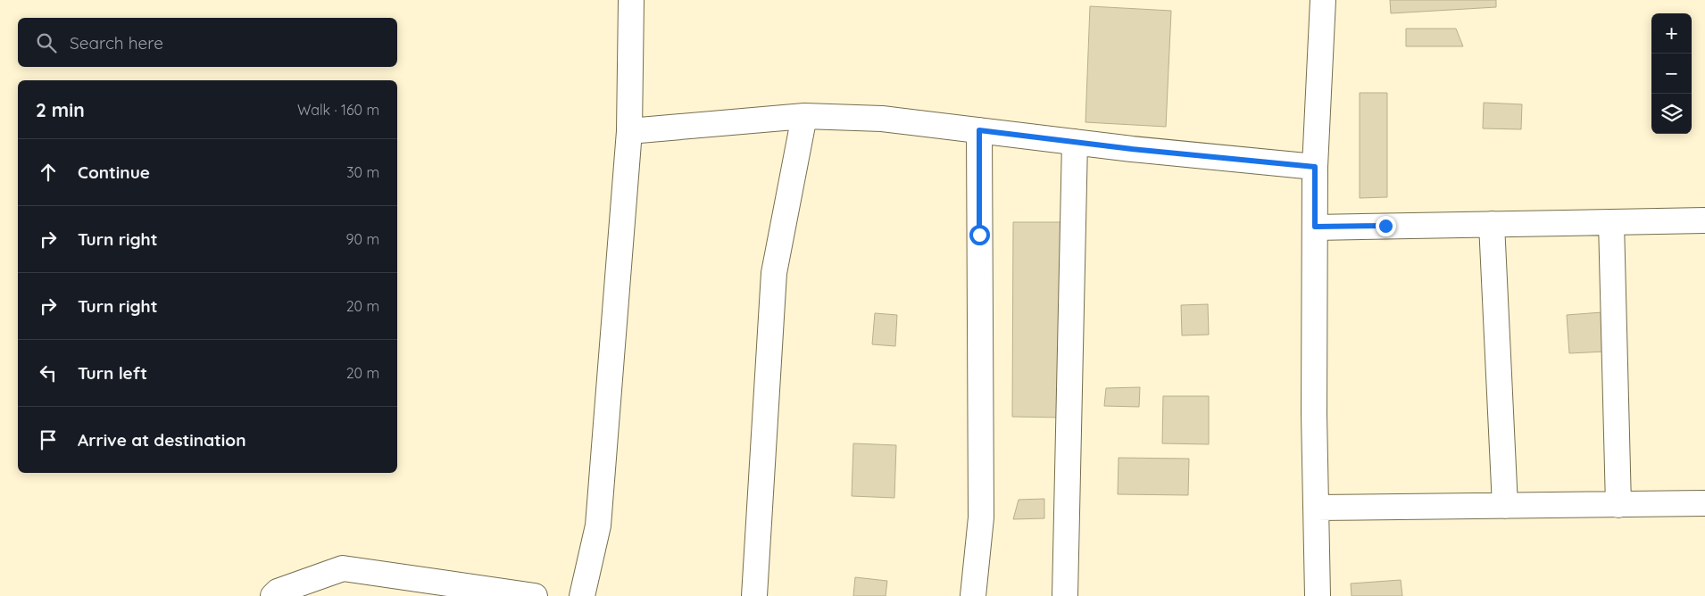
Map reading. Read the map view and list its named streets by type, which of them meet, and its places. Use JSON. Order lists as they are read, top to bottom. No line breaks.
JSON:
{"page":{"map_buttons":["+","−"],"search":"Search here","heading":["2 min","Walk · 160 m"],"list":[["Continue","30 m"],["Turn right","90 m"],["Turn right","20 m"],["Turn left","20 m"],"Arrive at destination"]}}
